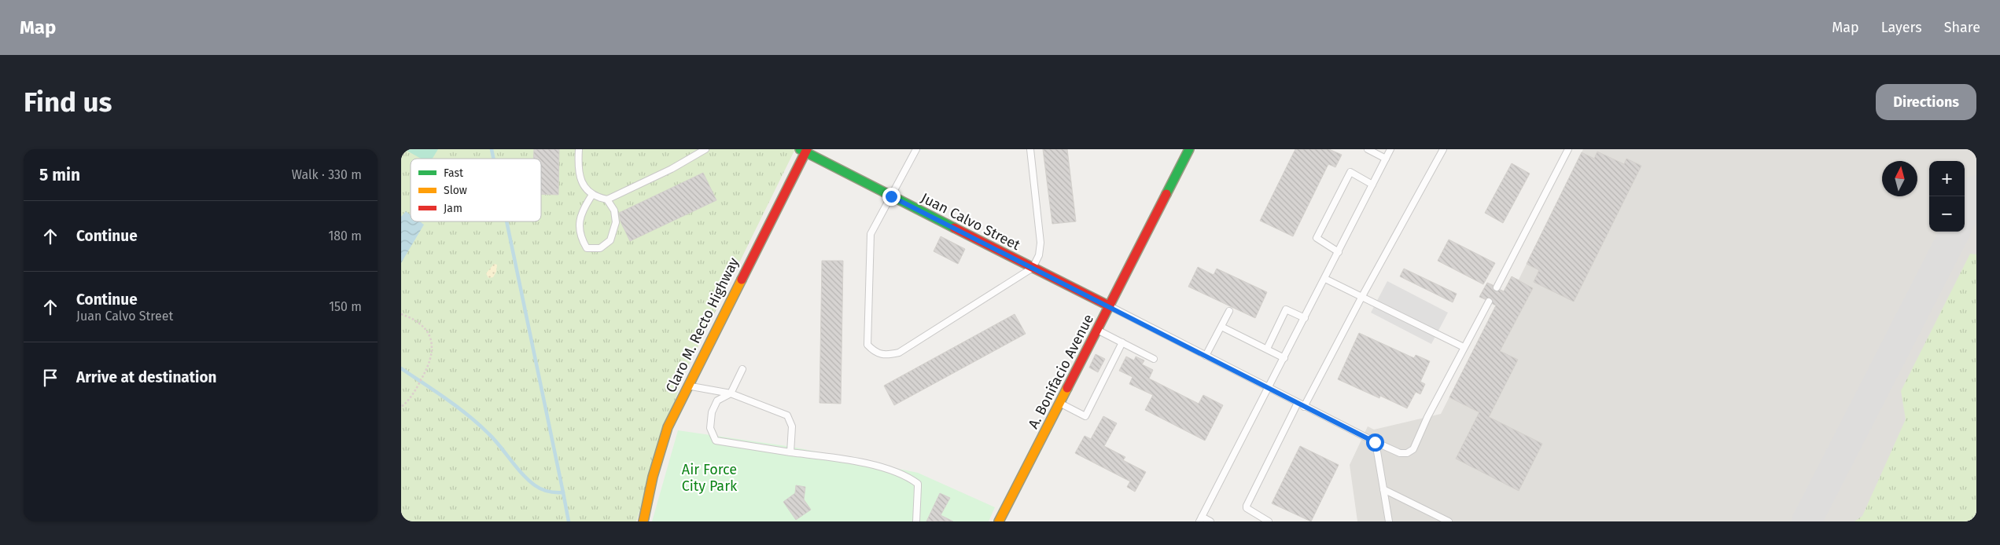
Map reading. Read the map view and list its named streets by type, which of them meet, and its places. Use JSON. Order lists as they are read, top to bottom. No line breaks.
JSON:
{"streets":{"street":["Juan Calvo Street","Claro M. Recto Highway","A. Bonifacio Avenue"]},"crossings":[["Juan Calvo Street","Claro M. Recto Highway"],["Juan Calvo Street","A. Bonifacio Avenue"]],"parks":["Air Force City Park"],"legend":["Fast","Slow","Jam"],"north":"top","page":{"header":"Map","nav":["Map","Layers","Share"],"buttons":"Directions","title":"Find us","heading":["5 min","Walk · 330 m"],"map_buttons":["+","−"],"list":[["Continue","180 m"],["Continue","Juan Calvo Street","150 m"],"Arrive at destination"]}}
